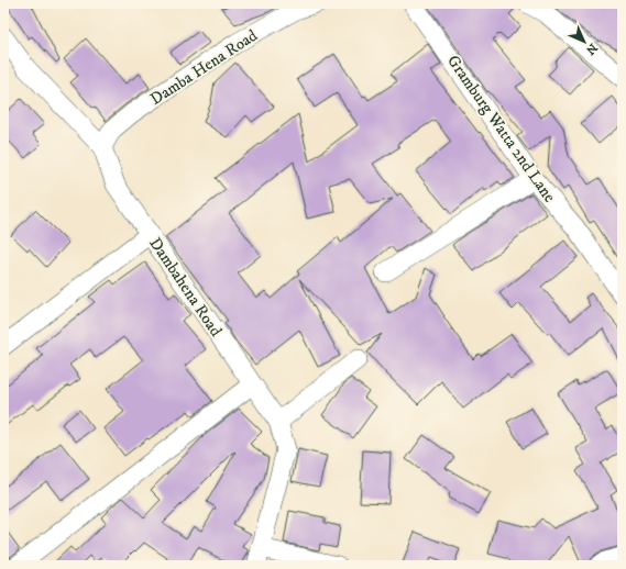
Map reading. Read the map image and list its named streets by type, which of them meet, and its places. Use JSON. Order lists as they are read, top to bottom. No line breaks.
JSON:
{"streets":{"street":["Damba Hena Road","Gramburg Watta 2nd Lane","Dambahena Road"]},"crossings":[["Damba Hena Road","Dambahena Road"]],"north":"bottom right"}
